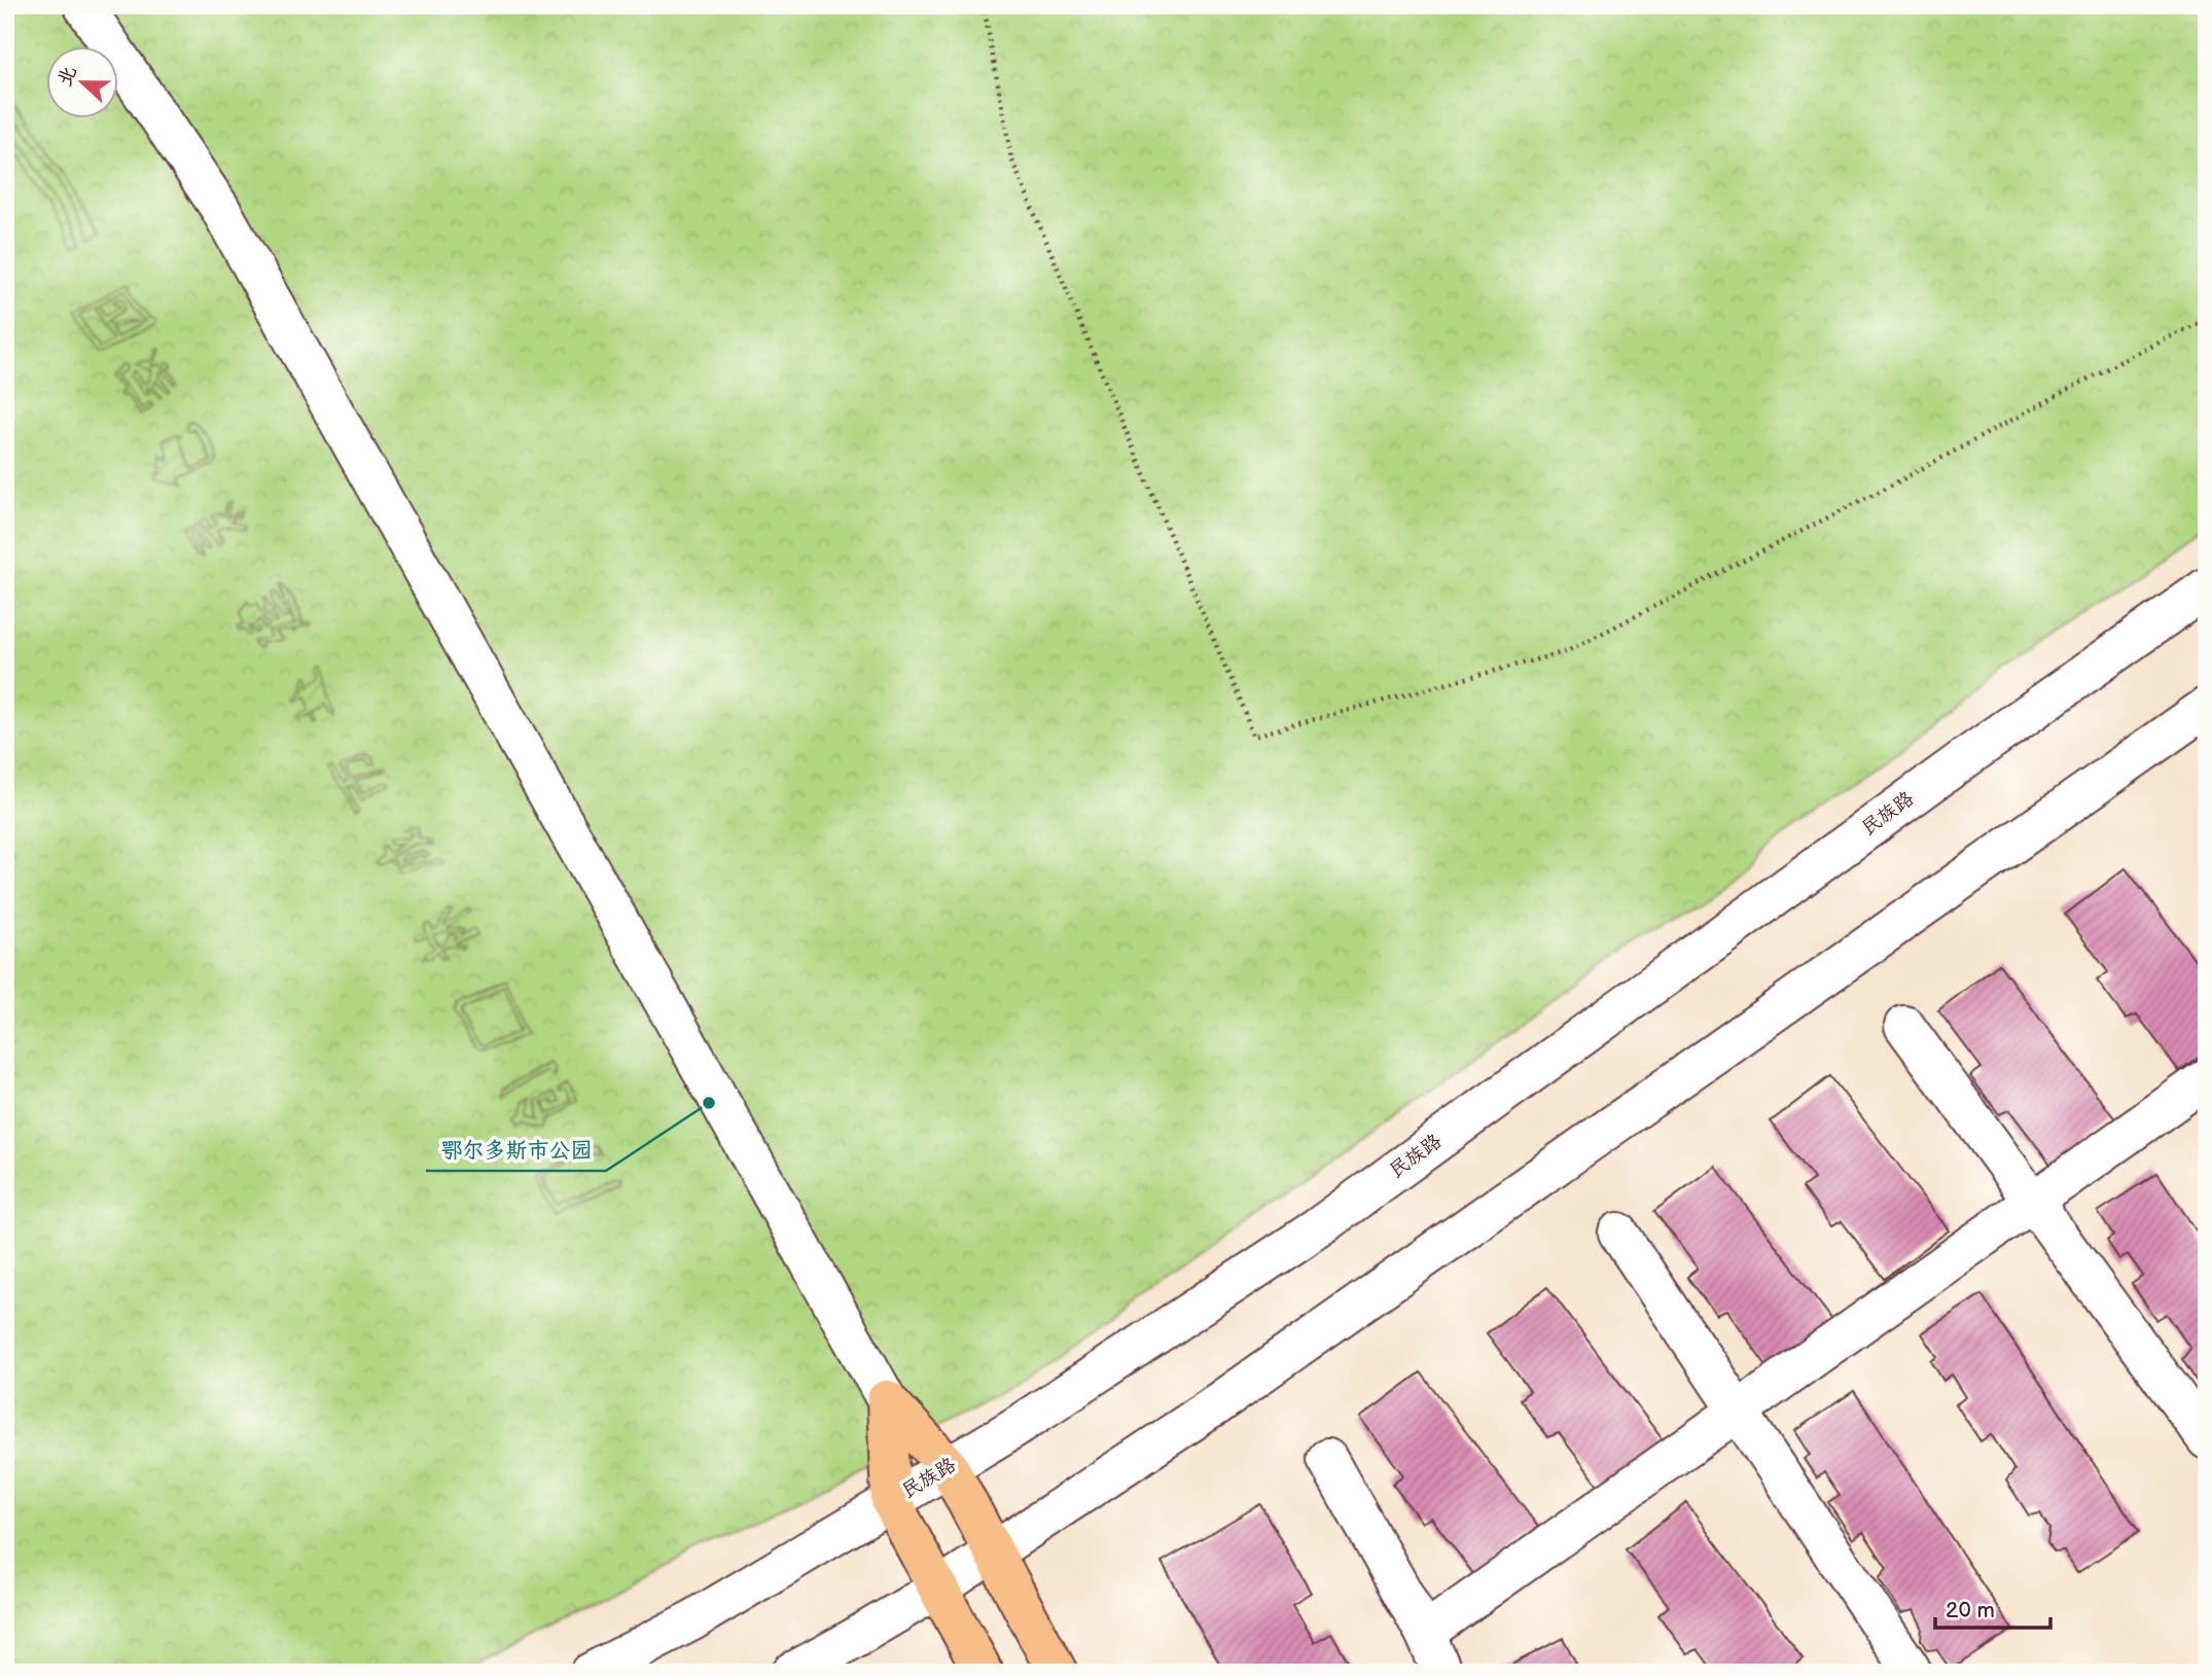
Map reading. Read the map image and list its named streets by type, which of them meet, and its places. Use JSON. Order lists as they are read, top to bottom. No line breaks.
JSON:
{"streets":{"street":["民族路"]},"places":["鄂尔多斯市公园"],"scale_bar":"20 m","north":"left"}
